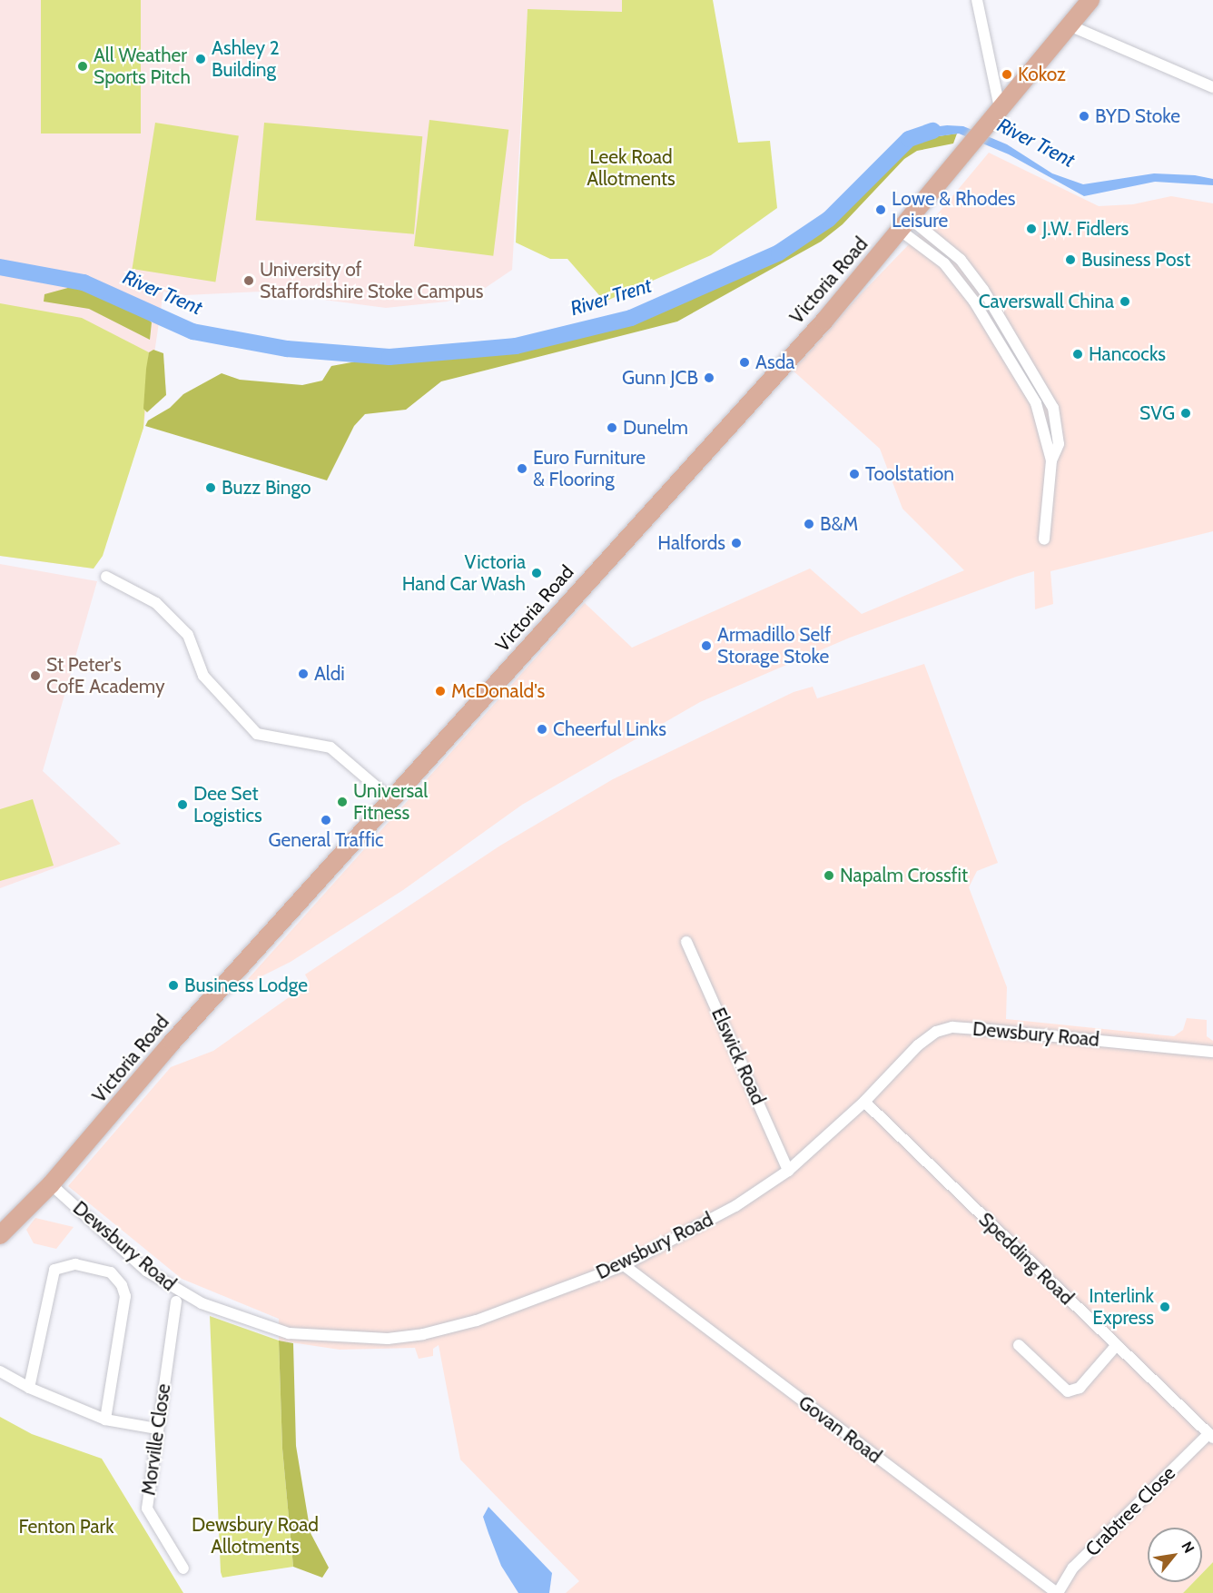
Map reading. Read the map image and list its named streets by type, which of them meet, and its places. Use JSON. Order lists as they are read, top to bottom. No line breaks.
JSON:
{"streets":{"main road":["Victoria Road"],"street":["Dewsbury Road","Elswick Road","Spedding Road","Govan Road","Morville Close","Crabtree Close"]},"crossings":[["Victoria Road","Dewsbury Road"],["Dewsbury Road","Elswick Road"],["Dewsbury Road","Spedding Road"],["Dewsbury Road","Govan Road"],["Spedding Road","Crabtree Close"],["Govan Road","Crabtree Close"]],"water":["River Trent"],"parks":["Leek Road Allotments","Dewsbury Road Allotments","Fenton Park"],"places":["Ashley 2 Building","All Weather Sports Pitch","Kokoz","BYD Stoke","Lowe & Rhodes Leisure","J.W. Fidlers","Business Post","University of Staffordshire Stoke Campus","Caverswall China","Hancocks","Asda","Gunn JCB","SVG","Dunelm","Euro Furniture & Flooring","Toolstation","Buzz Bingo","B&M","Halfords","Victoria Hand Car Wash","Armadillo Self Storage Stoke","Aldi","St Peter's CofE Academy","McDonald's","Cheerful Links","Universal Fitness","Dee Set Logistics","General Traffic","Napalm Crossfit","Business Lodge","Interlink Express"],"north":"top right"}
